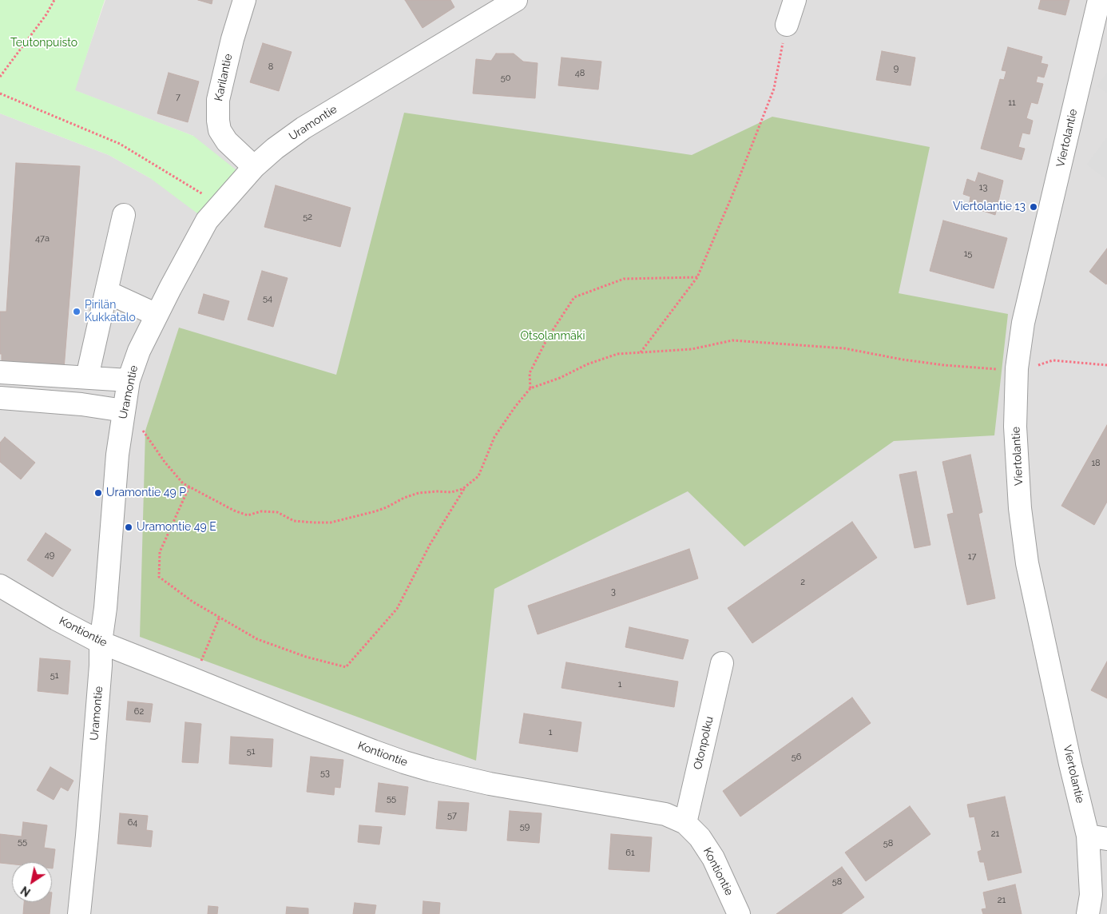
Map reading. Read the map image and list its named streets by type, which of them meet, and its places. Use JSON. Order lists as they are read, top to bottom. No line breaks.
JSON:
{"streets":{"street":["Karilantie","Uramontie","Viertolantie","Kontiontie","Otonpolku"]},"crossings":[["Karilantie","Uramontie"],["Uramontie","Kontiontie"],["Kontiontie","Otonpolku"]],"parks":["Teutonpuisto","Otsolanmäki"],"places":["Viertolantie 13","Pirilän Kukkatalo","Uramontie 49 P","Uramontie 49 E"],"house_numbers":["8","9","48","50","7","11","13","52","47a","15","54","18","49","17","2","3","51","1","62","1","51","56","53","55","57","64","59","21","55","58","61","58","21"],"north":"bottom left"}
